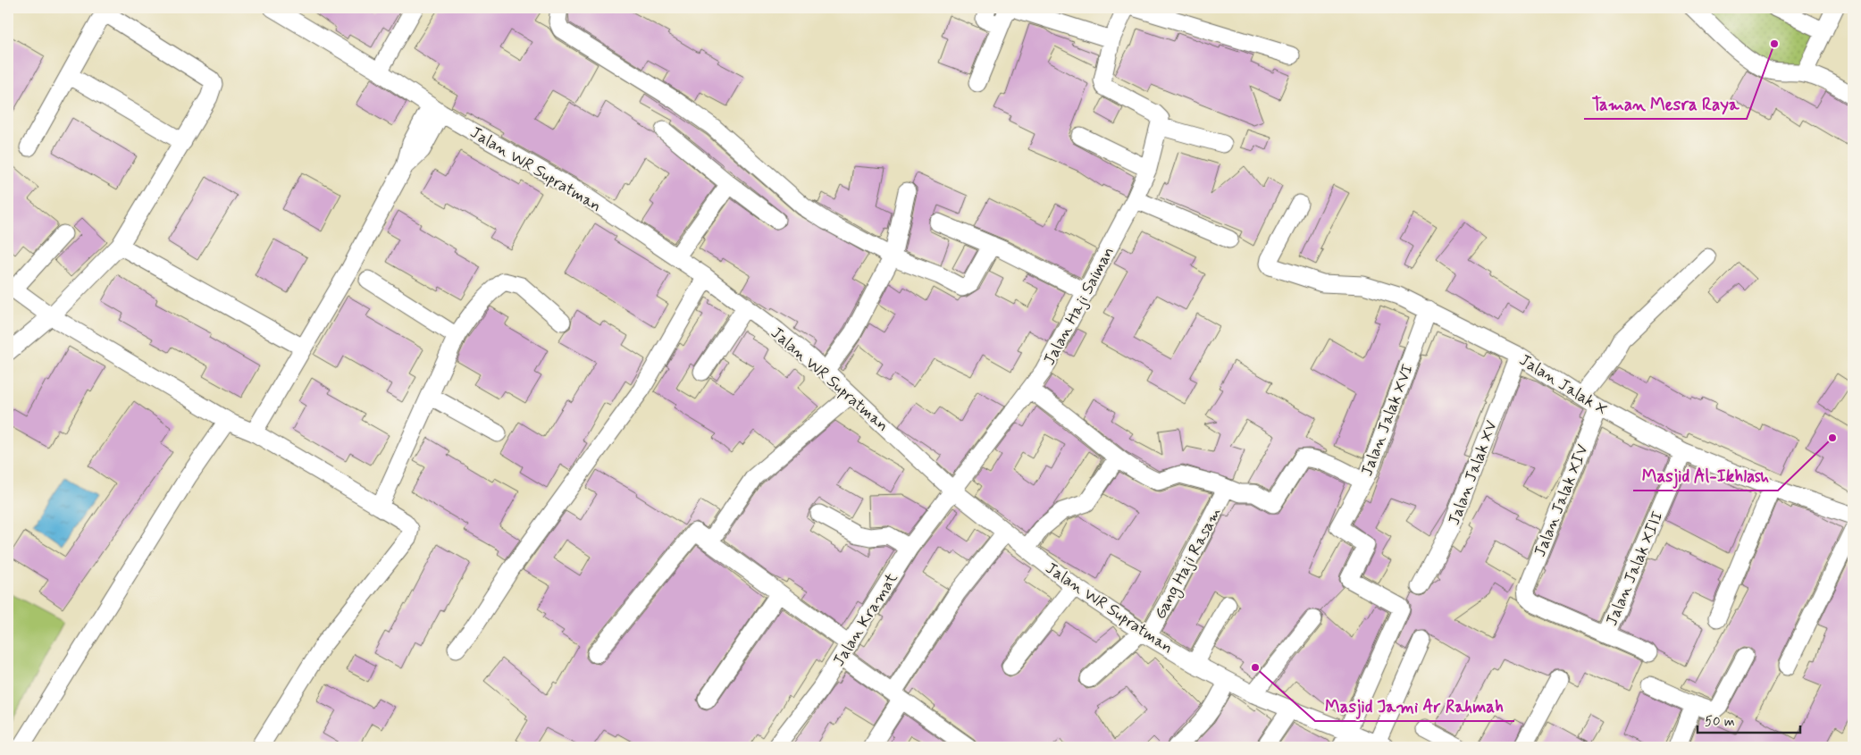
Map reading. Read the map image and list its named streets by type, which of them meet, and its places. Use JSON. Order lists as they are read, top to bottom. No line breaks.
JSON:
{"streets":{"street":["Jalan WR Supratman","Jalan Haji Saiman","Jalan Jalak X","Jalan Jalak XVI","Jalan Jalak XV","Jalan Jalak XIV","Gang Haji Rasam","Jalan Jalak XIII","Jalan Kramat"]},"crossings":[["Jalan WR Supratman","Jalan Haji Saiman"],["Jalan WR Supratman","Jalan Jalak XVI"],["Jalan WR Supratman","Gang Haji Rasam"],["Jalan WR Supratman","Jalan Kramat"],["Jalan Haji Saiman","Jalan Kramat"],["Jalan Jalak X","Jalan Jalak XVI"],["Jalan Jalak X","Jalan Jalak XV"],["Jalan Jalak X","Jalan Jalak XIV"],["Jalan Jalak X","Jalan Jalak XIII"],["Jalan Jalak XIV","Jalan Jalak XIII"]],"places":["Taman Mesra Raya","Masjid Al-Ikhlash","Masjid Jami Ar Rahmah"],"scale_bar":"50 m"}
